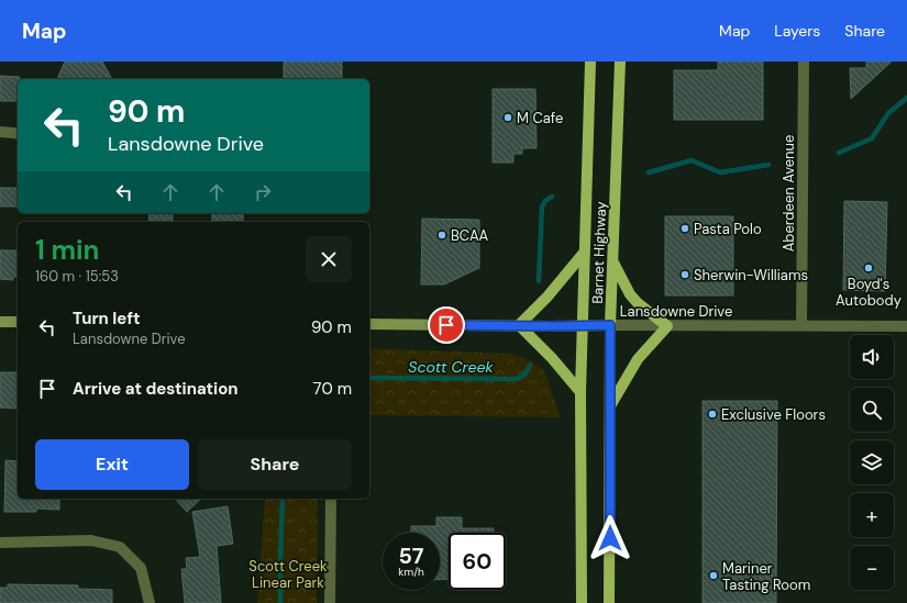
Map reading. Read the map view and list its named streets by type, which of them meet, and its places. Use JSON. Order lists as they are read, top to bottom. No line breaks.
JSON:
{"streets":{"main road":["Barnet Highway"],"street":["Aberdeen Avenue","Lansdowne Drive"]},"crossings":[["Aberdeen Avenue","Lansdowne Drive"],["Barnet Highway","Lansdowne Drive"]],"water":["Scott Creek"],"parks":["Scott Creek Linear Park"],"places":["M Cafe","Pasta Polo","BCAA","Boyd's Autobody","Sherwin-Williams","Exclusive Floors","Mariner Tasting Room"],"page":{"header":"Map","nav":["Map","Layers","Share"],"turn":["90 m","Lansdowne Drive"],"heading":["1 min","160 m · 15:53"],"list":[{"name":"Turn left","note":"Lansdowne Drive","value":"90 m"},{"name":"Arrive at destination","value":"70 m"}],"map_buttons":["+","−"],"buttons":["Exit","Share"],"speed":"57 km/h","limit":"60"}}
